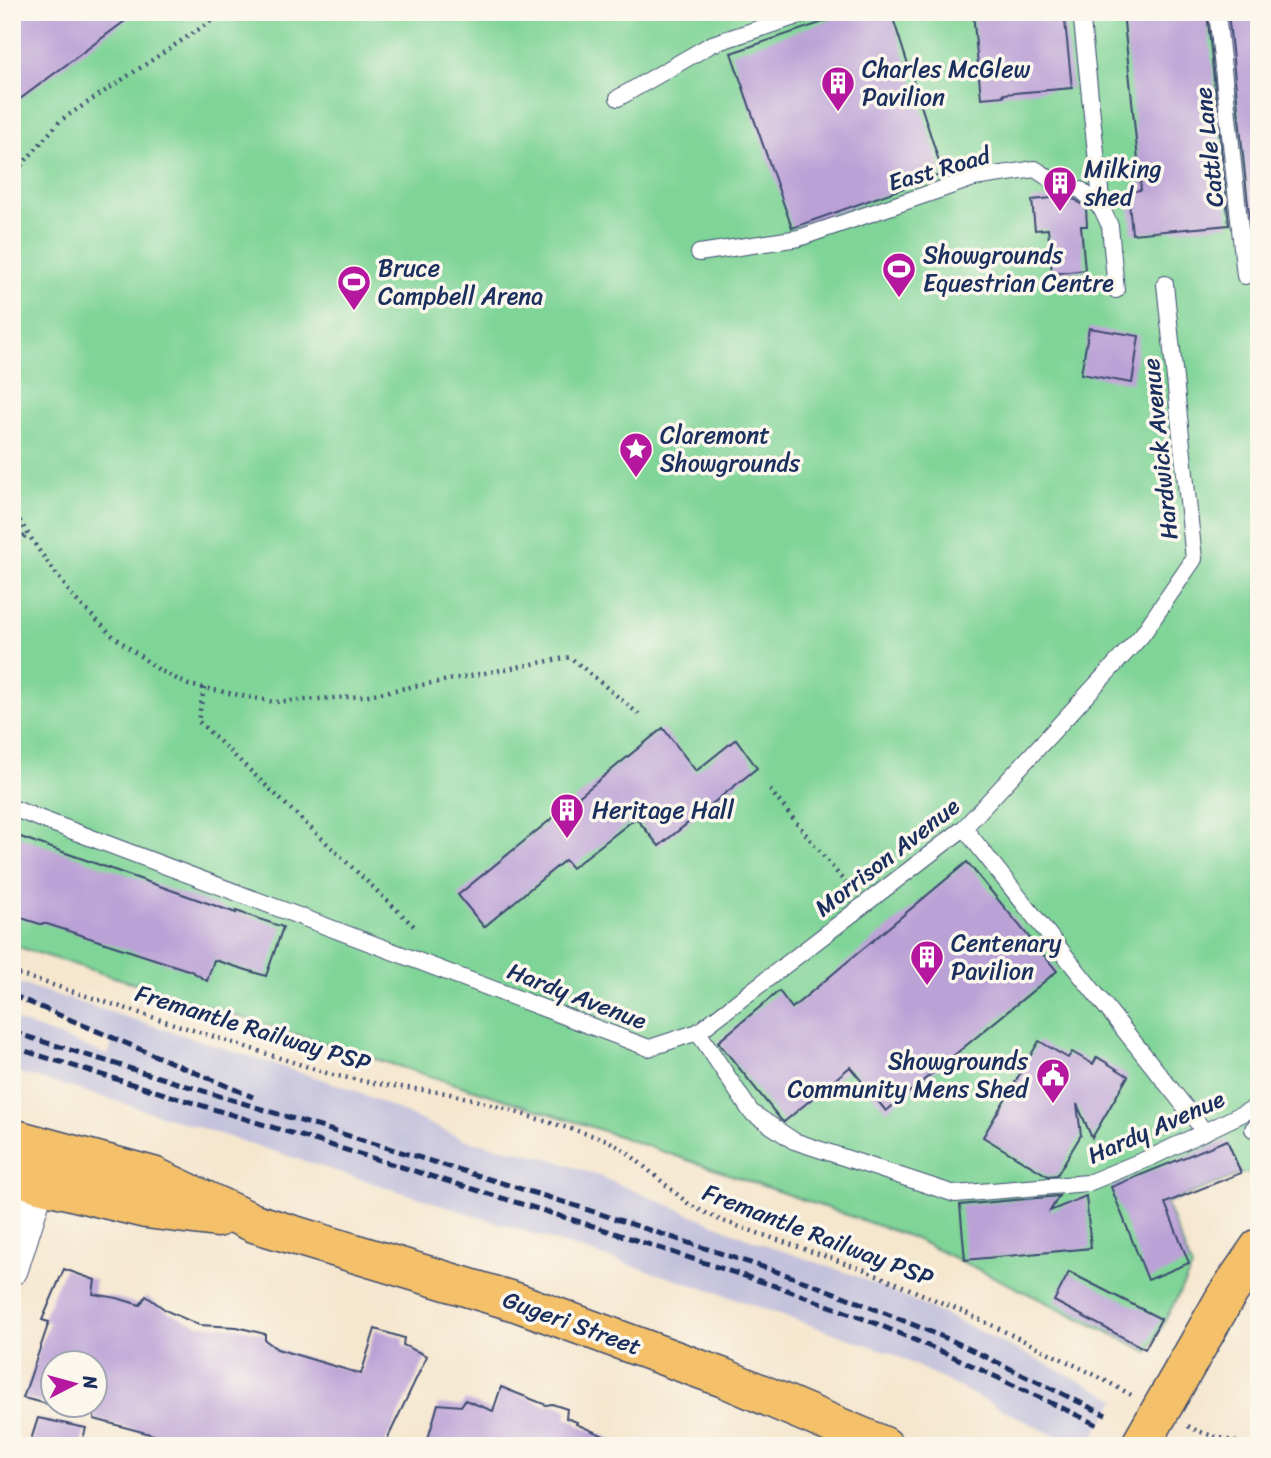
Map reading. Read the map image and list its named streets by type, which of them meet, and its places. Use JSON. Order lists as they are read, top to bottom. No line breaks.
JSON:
{"streets":{"main road":["Gugeri Street"],"lane":["Cattle Lane","East Road","Hardwick Avenue","Morrison Avenue","Hardy Avenue"],"path":["Fremantle Railway PSP"]},"crossings":[["Hardwick Avenue","Morrison Avenue"],["Morrison Avenue","Hardy Avenue"]],"places":{"building":["Charles McGlew Pavilion","Milking shed","Heritage Hall","Centenary Pavilion"],"sports":["Showgrounds Equestrian Centre","Bruce Campbell Arena"],"place":["Claremont Showgrounds"],"public building":["Showgrounds Community Mens Shed"]},"north":"right"}
